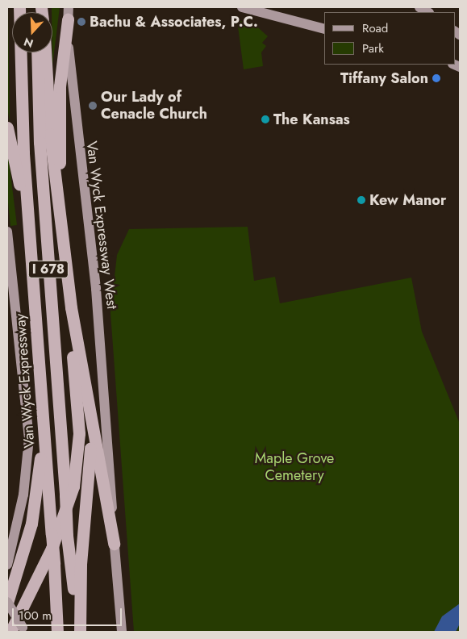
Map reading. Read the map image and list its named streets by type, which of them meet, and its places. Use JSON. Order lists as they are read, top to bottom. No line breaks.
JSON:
{"streets":{"highway":["I 678","Van Wyck Expressway"],"main road":["Van Wyck Expressway West"]},"parks":["Maple Grove Cemetery"],"places":["Bachu & Associates, P.C.","Tiffany Salon","Our Lady of Cenacle Church","The Kansas","Kew Manor"],"legend":["Road","Park"],"scale_bar":"100 m","north":"bottom"}
